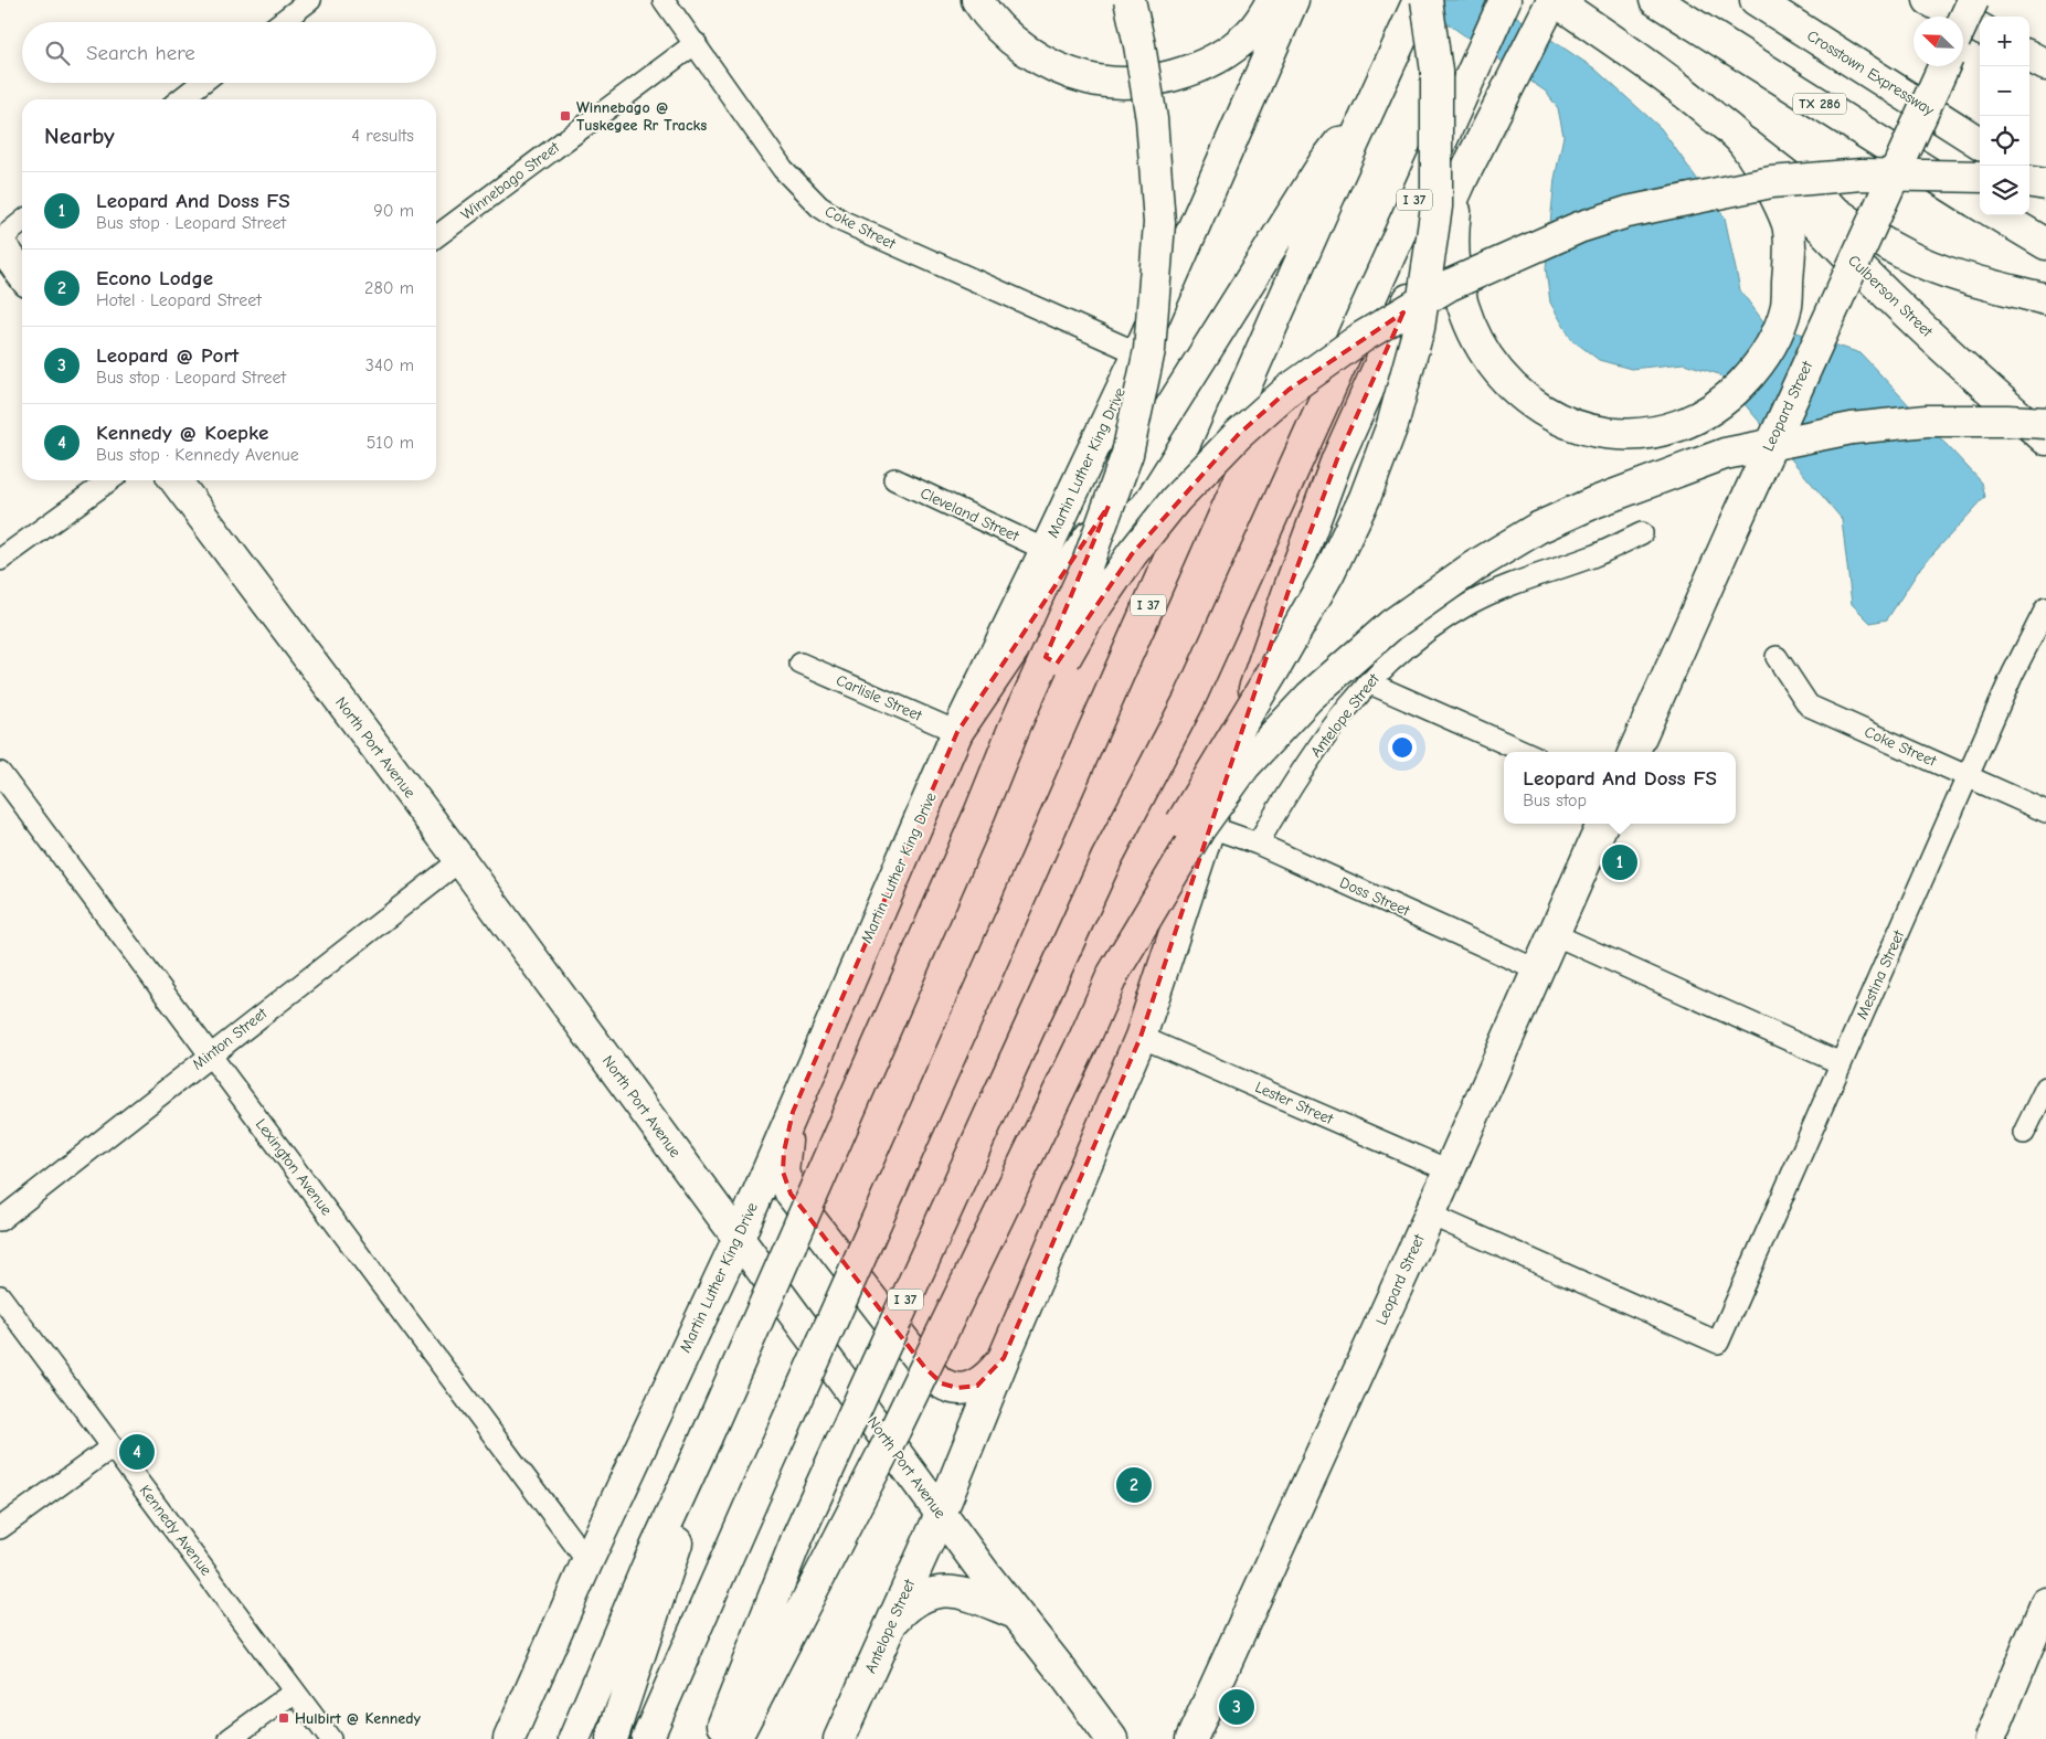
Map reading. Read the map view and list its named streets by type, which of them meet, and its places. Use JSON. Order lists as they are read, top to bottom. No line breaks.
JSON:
{"streets":{"main road":["Crosstown Expressway","TX 286","I 37","Culberson Street","Leopard Street","Martin Luther King Drive","Antelope Street","North Port Avenue"],"street":["Winnebago Street","Coke Street","Cleveland Street","Carlisle Street","Doss Street","Mestina Street","Minton Street","Lester Street","Lexington Avenue","Kennedy Avenue"]},"crossings":[["Winnebago Street","Coke Street"],["Coke Street","Martin Luther King Drive"],["Coke Street","Mestina Street"],["Leopard Street","Doss Street"],["Leopard Street","Mestina Street"],["Leopard Street","Lester Street"],["Martin Luther King Drive","Cleveland Street"],["Martin Luther King Drive","Carlisle Street"],["Martin Luther King Drive","North Port Avenue"],["Martin Luther King Drive","Lexington Avenue"],["Antelope Street","North Port Avenue"],["Antelope Street","Doss Street"],["North Port Avenue","Minton Street"],["Minton Street","Lexington Avenue"]],"places":{"transit":["Winnebago @ Tuskegee Rr Tracks","Hulbirt @ Kennedy"]},"north":"top left","page":{"map_buttons":["+","−"],"search":"Search here","heading":["Nearby","4 results"],"list":[{"mark":"1","name":"Leopard And Doss FS","note":"Bus stop · Leopard Street","value":"90 m"},{"mark":"2","name":"Econo Lodge","note":"Hotel · Leopard Street","value":"280 m"},{"mark":"3","name":"Leopard @ Port","note":"Bus stop · Leopard Street","value":"340 m"},{"mark":"4","name":"Kennedy @ Koepke","note":"Bus stop · Kennedy Avenue","value":"510 m"}],"popup":["Leopard And Doss FS","Bus stop"],"pins":["1","4","2","3"]}}
